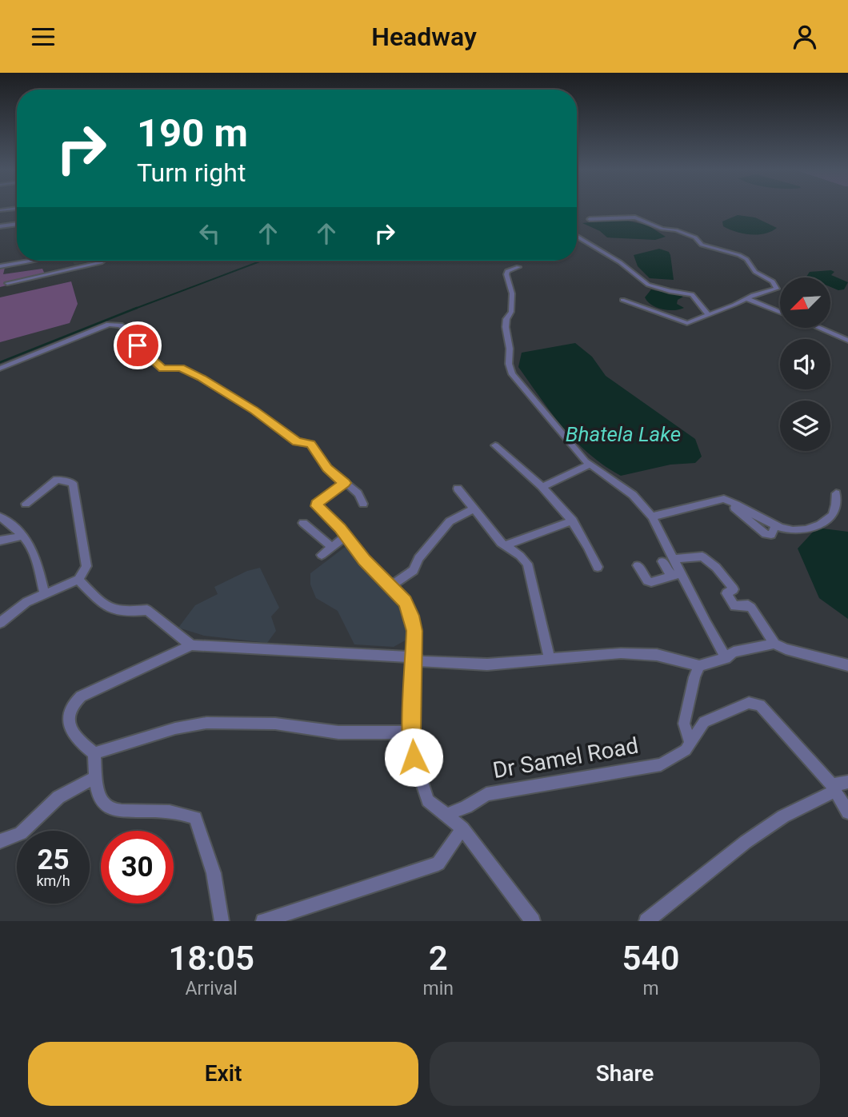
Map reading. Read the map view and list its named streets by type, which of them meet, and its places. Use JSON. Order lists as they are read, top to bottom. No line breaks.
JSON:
{"streets":{"street":["Dr Samel Road"]},"water":["Bhatela Lake"],"north":"bottom left","page":{"header":"Headway","turn":["190 m","Turn right"],"speed":"25 km/h","limit":"30","eta":["18:05","Arrival","2","min","540","m"],"buttons":["Exit","Share"]}}
